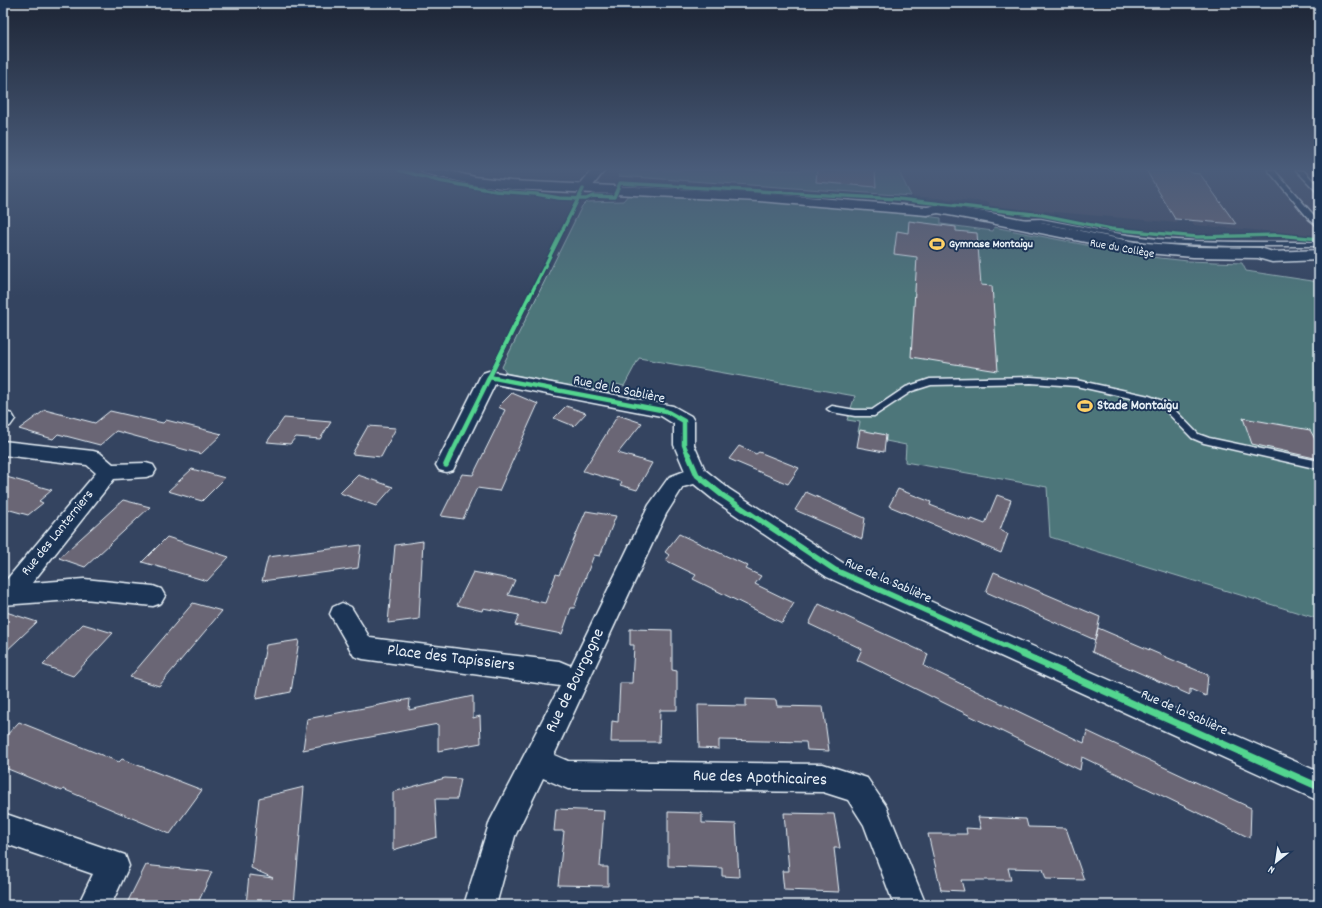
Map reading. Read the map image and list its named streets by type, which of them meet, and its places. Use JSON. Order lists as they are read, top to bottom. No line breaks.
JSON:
{"streets":{"street":["Rue du Collège","Rue de la Sablière","Rue des Lanterniers","Place des Tapissiers","Rue de Bourgogne","Rue des Apothicaires"]},"crossings":[["Rue de la Sablière","Rue de Bourgogne"],["Place des Tapissiers","Rue de Bourgogne"],["Rue de Bourgogne","Rue des Apothicaires"]],"places":{"sports":["Gymnase Montaigu","Stade Montaigu"]},"north":"bottom left"}
